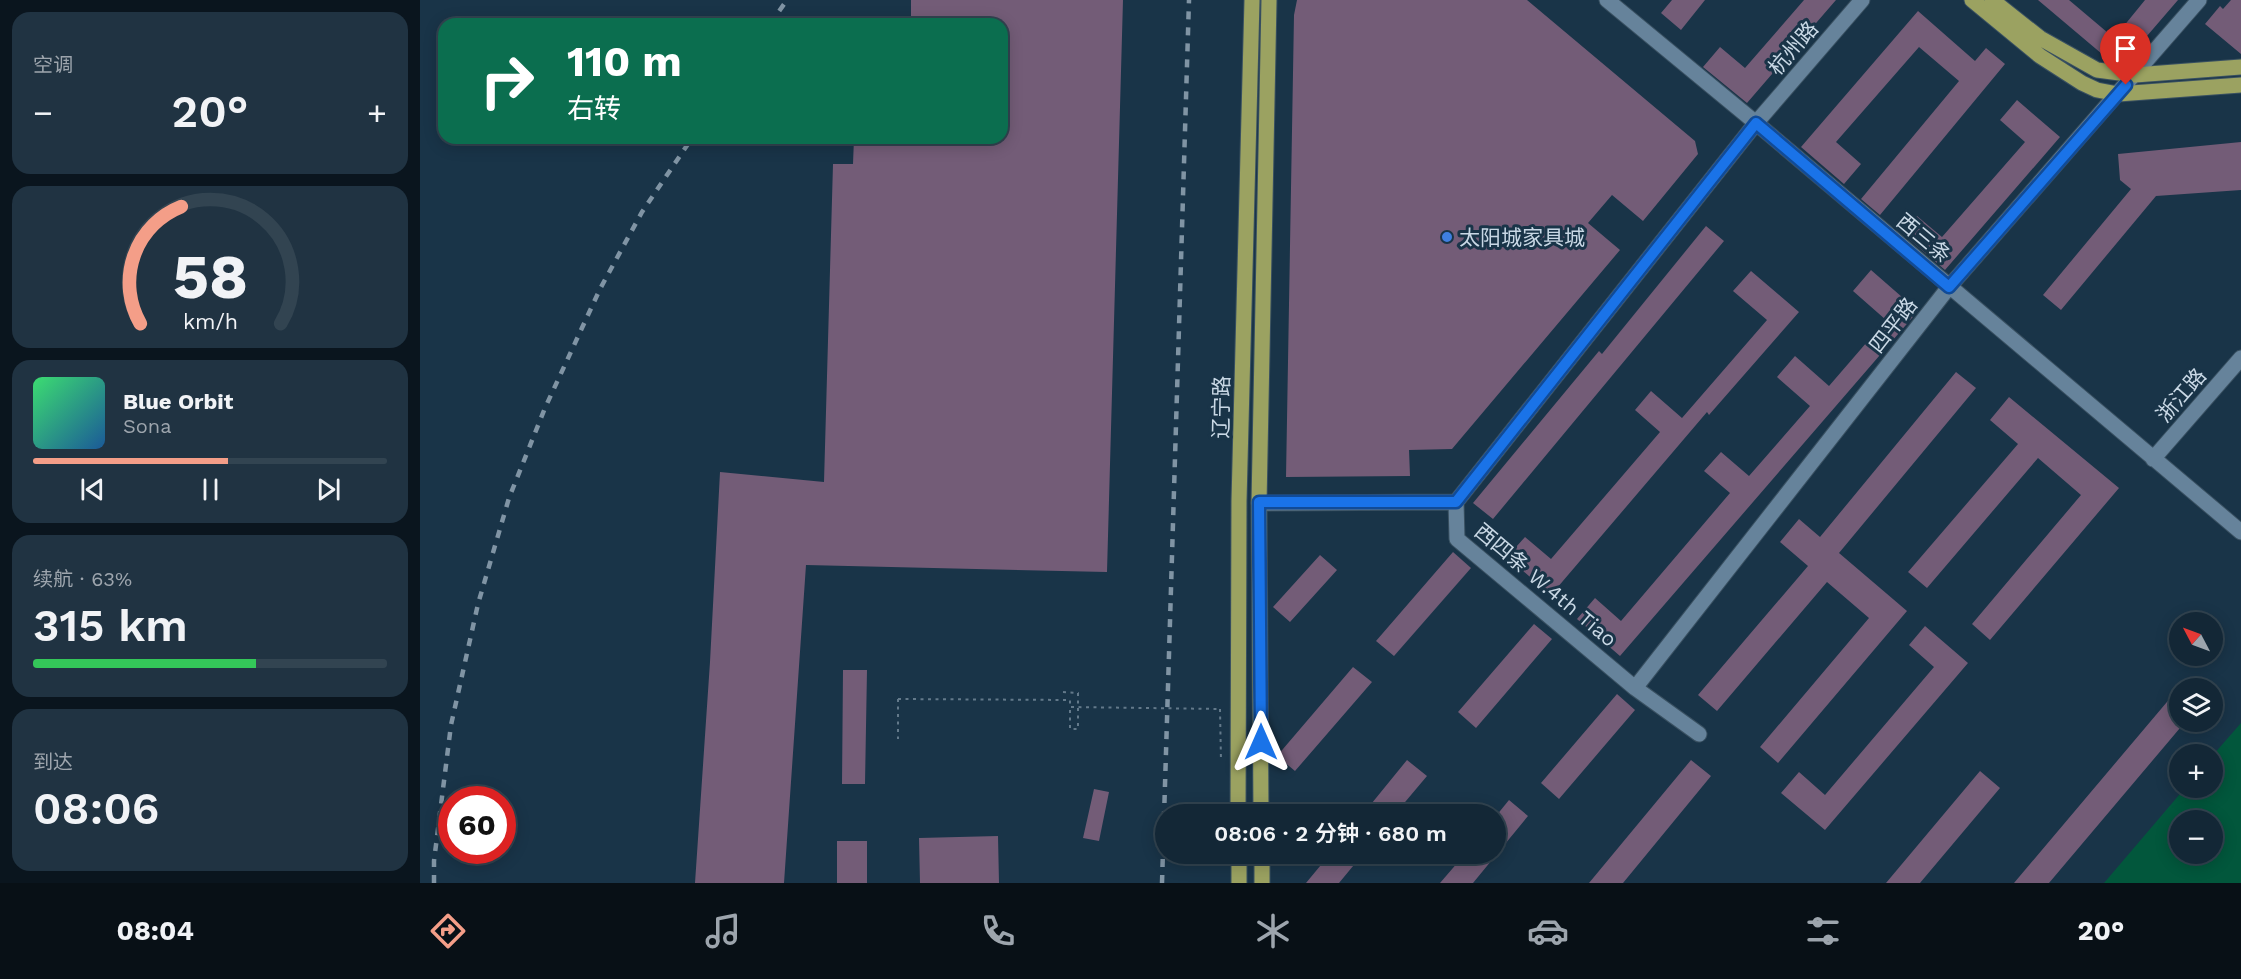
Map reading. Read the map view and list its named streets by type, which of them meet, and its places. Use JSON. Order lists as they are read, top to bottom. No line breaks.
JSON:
{"streets":{"main road":["辽宁路"],"street":["杭州路","西三条","四平路","浙江路","西四条 W.4th Tiao"]},"crossings":[["杭州路","西三条"],["杭州路","西四条 W.4th Tiao"],["西三条","四平路"],["西三条","浙江路"],["四平路","西四条 W.4th Tiao"]],"places":["太阳城家具城"],"north":"top left","page":{"tile":["空调",["续航 · 63%","315 km"],["到达","08:06"]],"turn":["110 m","右转"],"heat":["−","20°","+"],"song":["Blue Orbit","Sona"],"map_buttons":["+","−"],"limit":"60","trip":"08:06 · 2 分钟 · 680 m","tabs":["08:04","20°"],"gauge":["58","km/h"]}}
